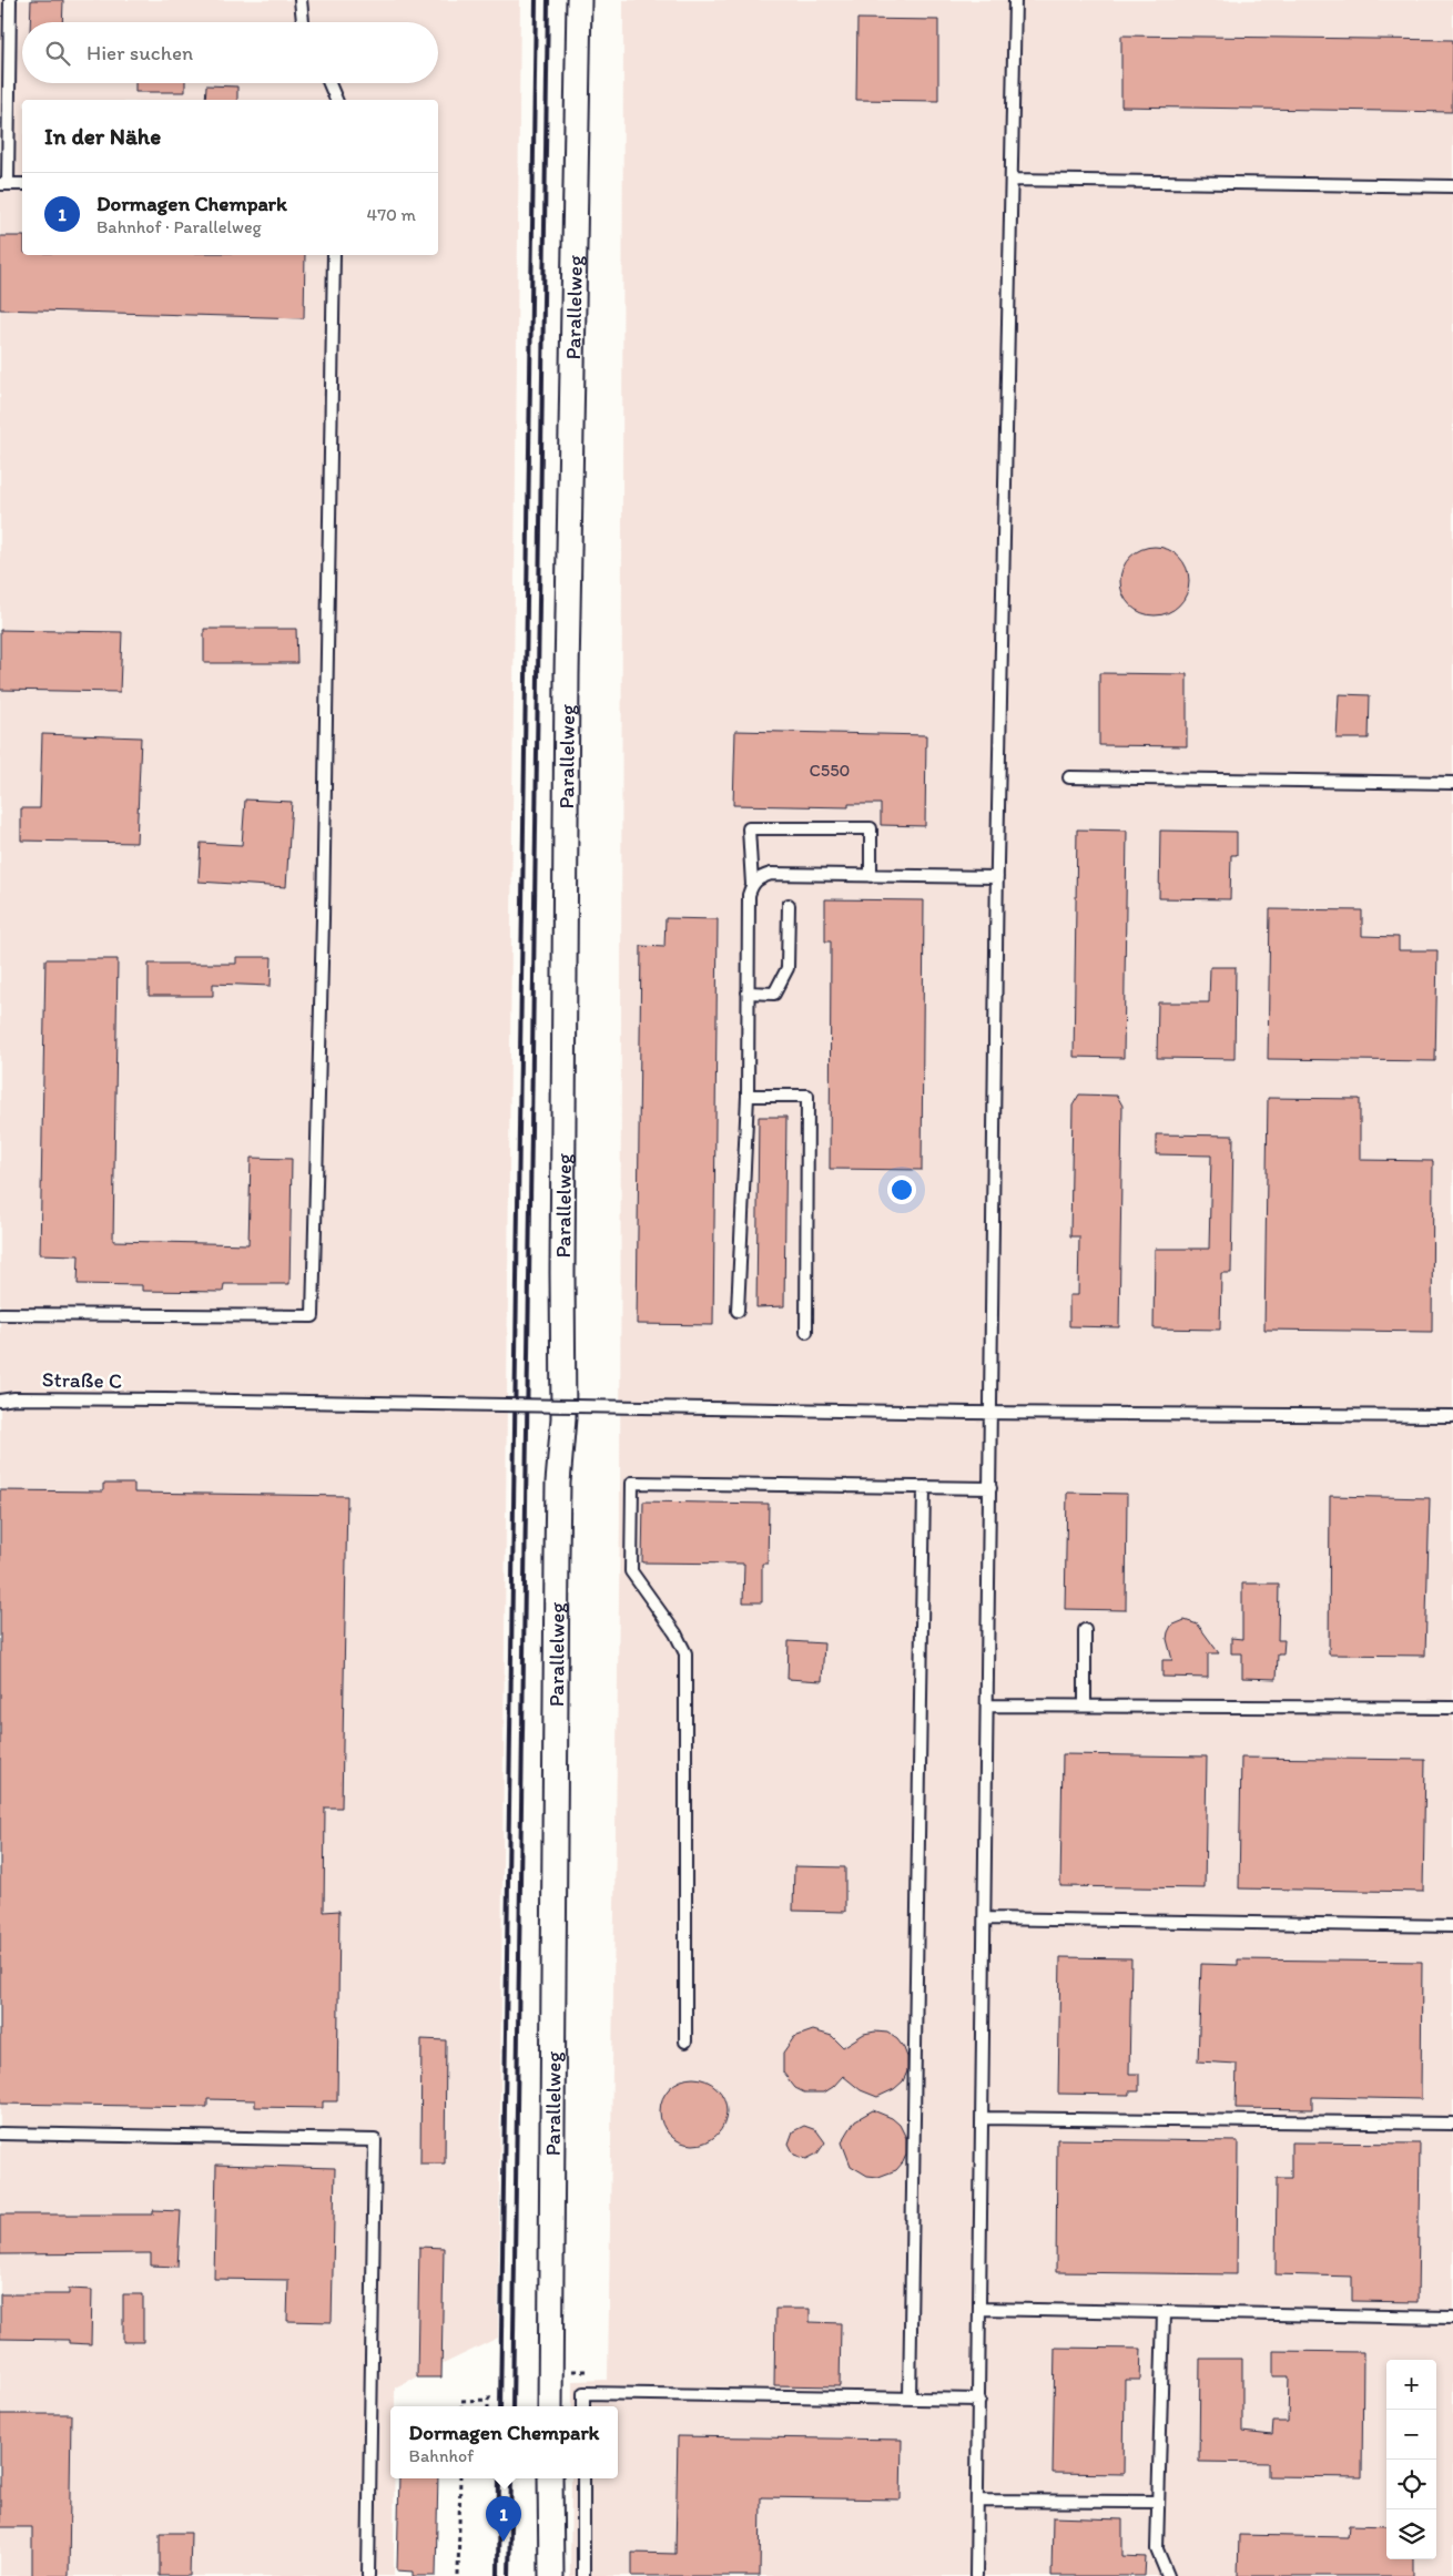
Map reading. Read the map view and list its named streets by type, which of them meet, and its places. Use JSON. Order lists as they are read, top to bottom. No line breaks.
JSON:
{"streets":{"street":["Parallelweg"],"lane":["Straße C"]},"house_numbers":["C550"],"page":{"search":"Hier suchen","heading":"In der Nähe","list":[{"mark":"1","name":"Dormagen Chempark","note":"Bahnhof · Parallelweg","value":"470 m"}],"map_buttons":["+","−"],"popup":["Dormagen Chempark","Bahnhof"],"pins":"1"}}
